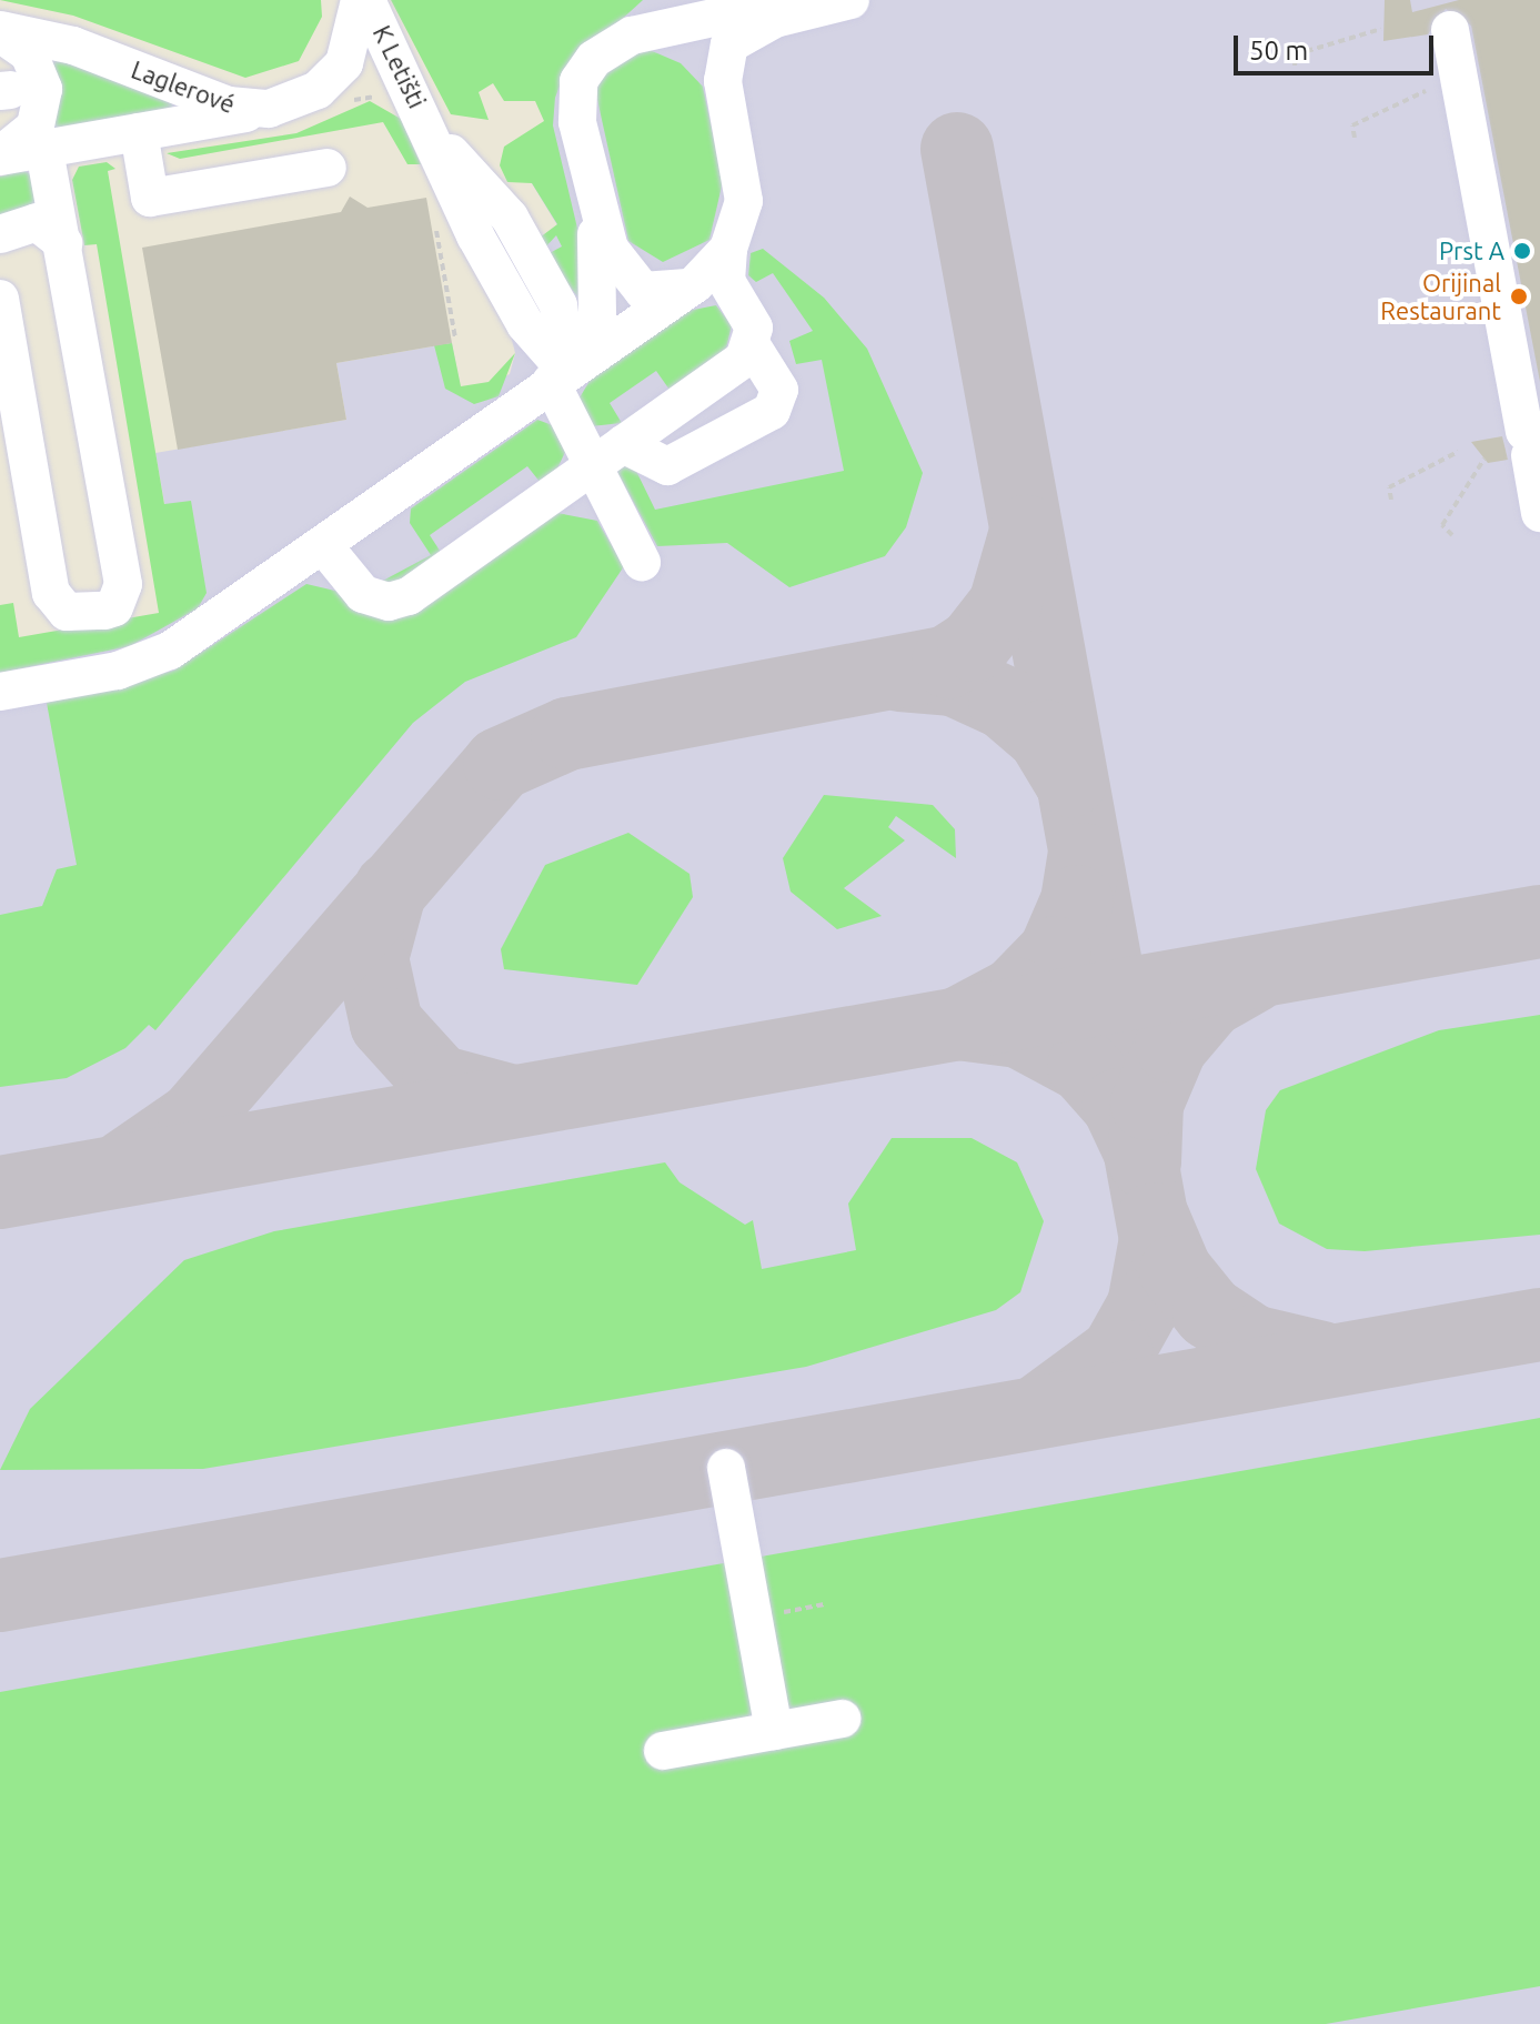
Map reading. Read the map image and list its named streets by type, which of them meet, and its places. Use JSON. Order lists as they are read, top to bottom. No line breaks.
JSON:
{"streets":{"lane":["K Letišti","Laglerové"]},"places":["Prst A","Orijinal Restaurant"],"scale_bar":"50 m"}
